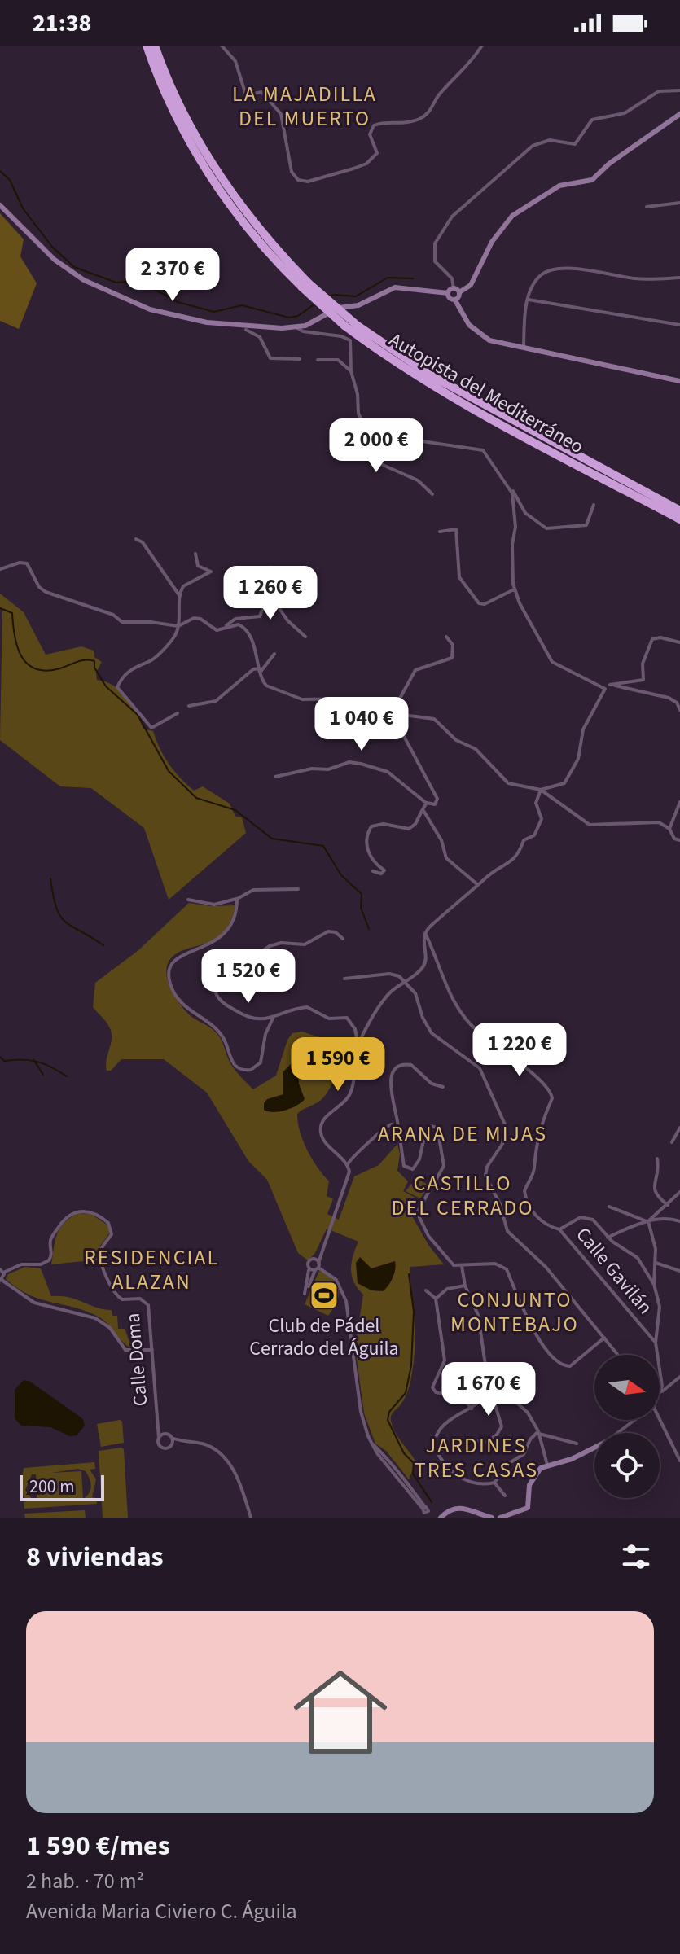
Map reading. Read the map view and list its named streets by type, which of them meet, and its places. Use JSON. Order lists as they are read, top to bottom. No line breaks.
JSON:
{"streets":{"highway":["Autopista del Mediterráneo"],"street":["Calle Gavilán","Calle Doma"]},"districts":["LA MAJADILLA DEL MUERTO","ARANA DE MIJAS","CASTILLO DEL CERRADO","RESIDENCIAL ALAZAN","CONJUNTO MONTEBAJO","JARDINES TRES CASAS"],"places":{"sports":["Club de Pádel Cerrado del Águila"]},"scale_bar":"200 m","north":"right","page":{"status":"21:38","price":["2 370 €","2 000 €","1 260 €","1 040 €","1 520 €","1 220 €","1 590 €","1 670 €"],"scale":"200 m","heading":"8 viviendas","list":[{"name":"1 590 €/mes","note":"2 hab. · 70 m² · Avenida Maria Civiero C. Águila"}]}}
